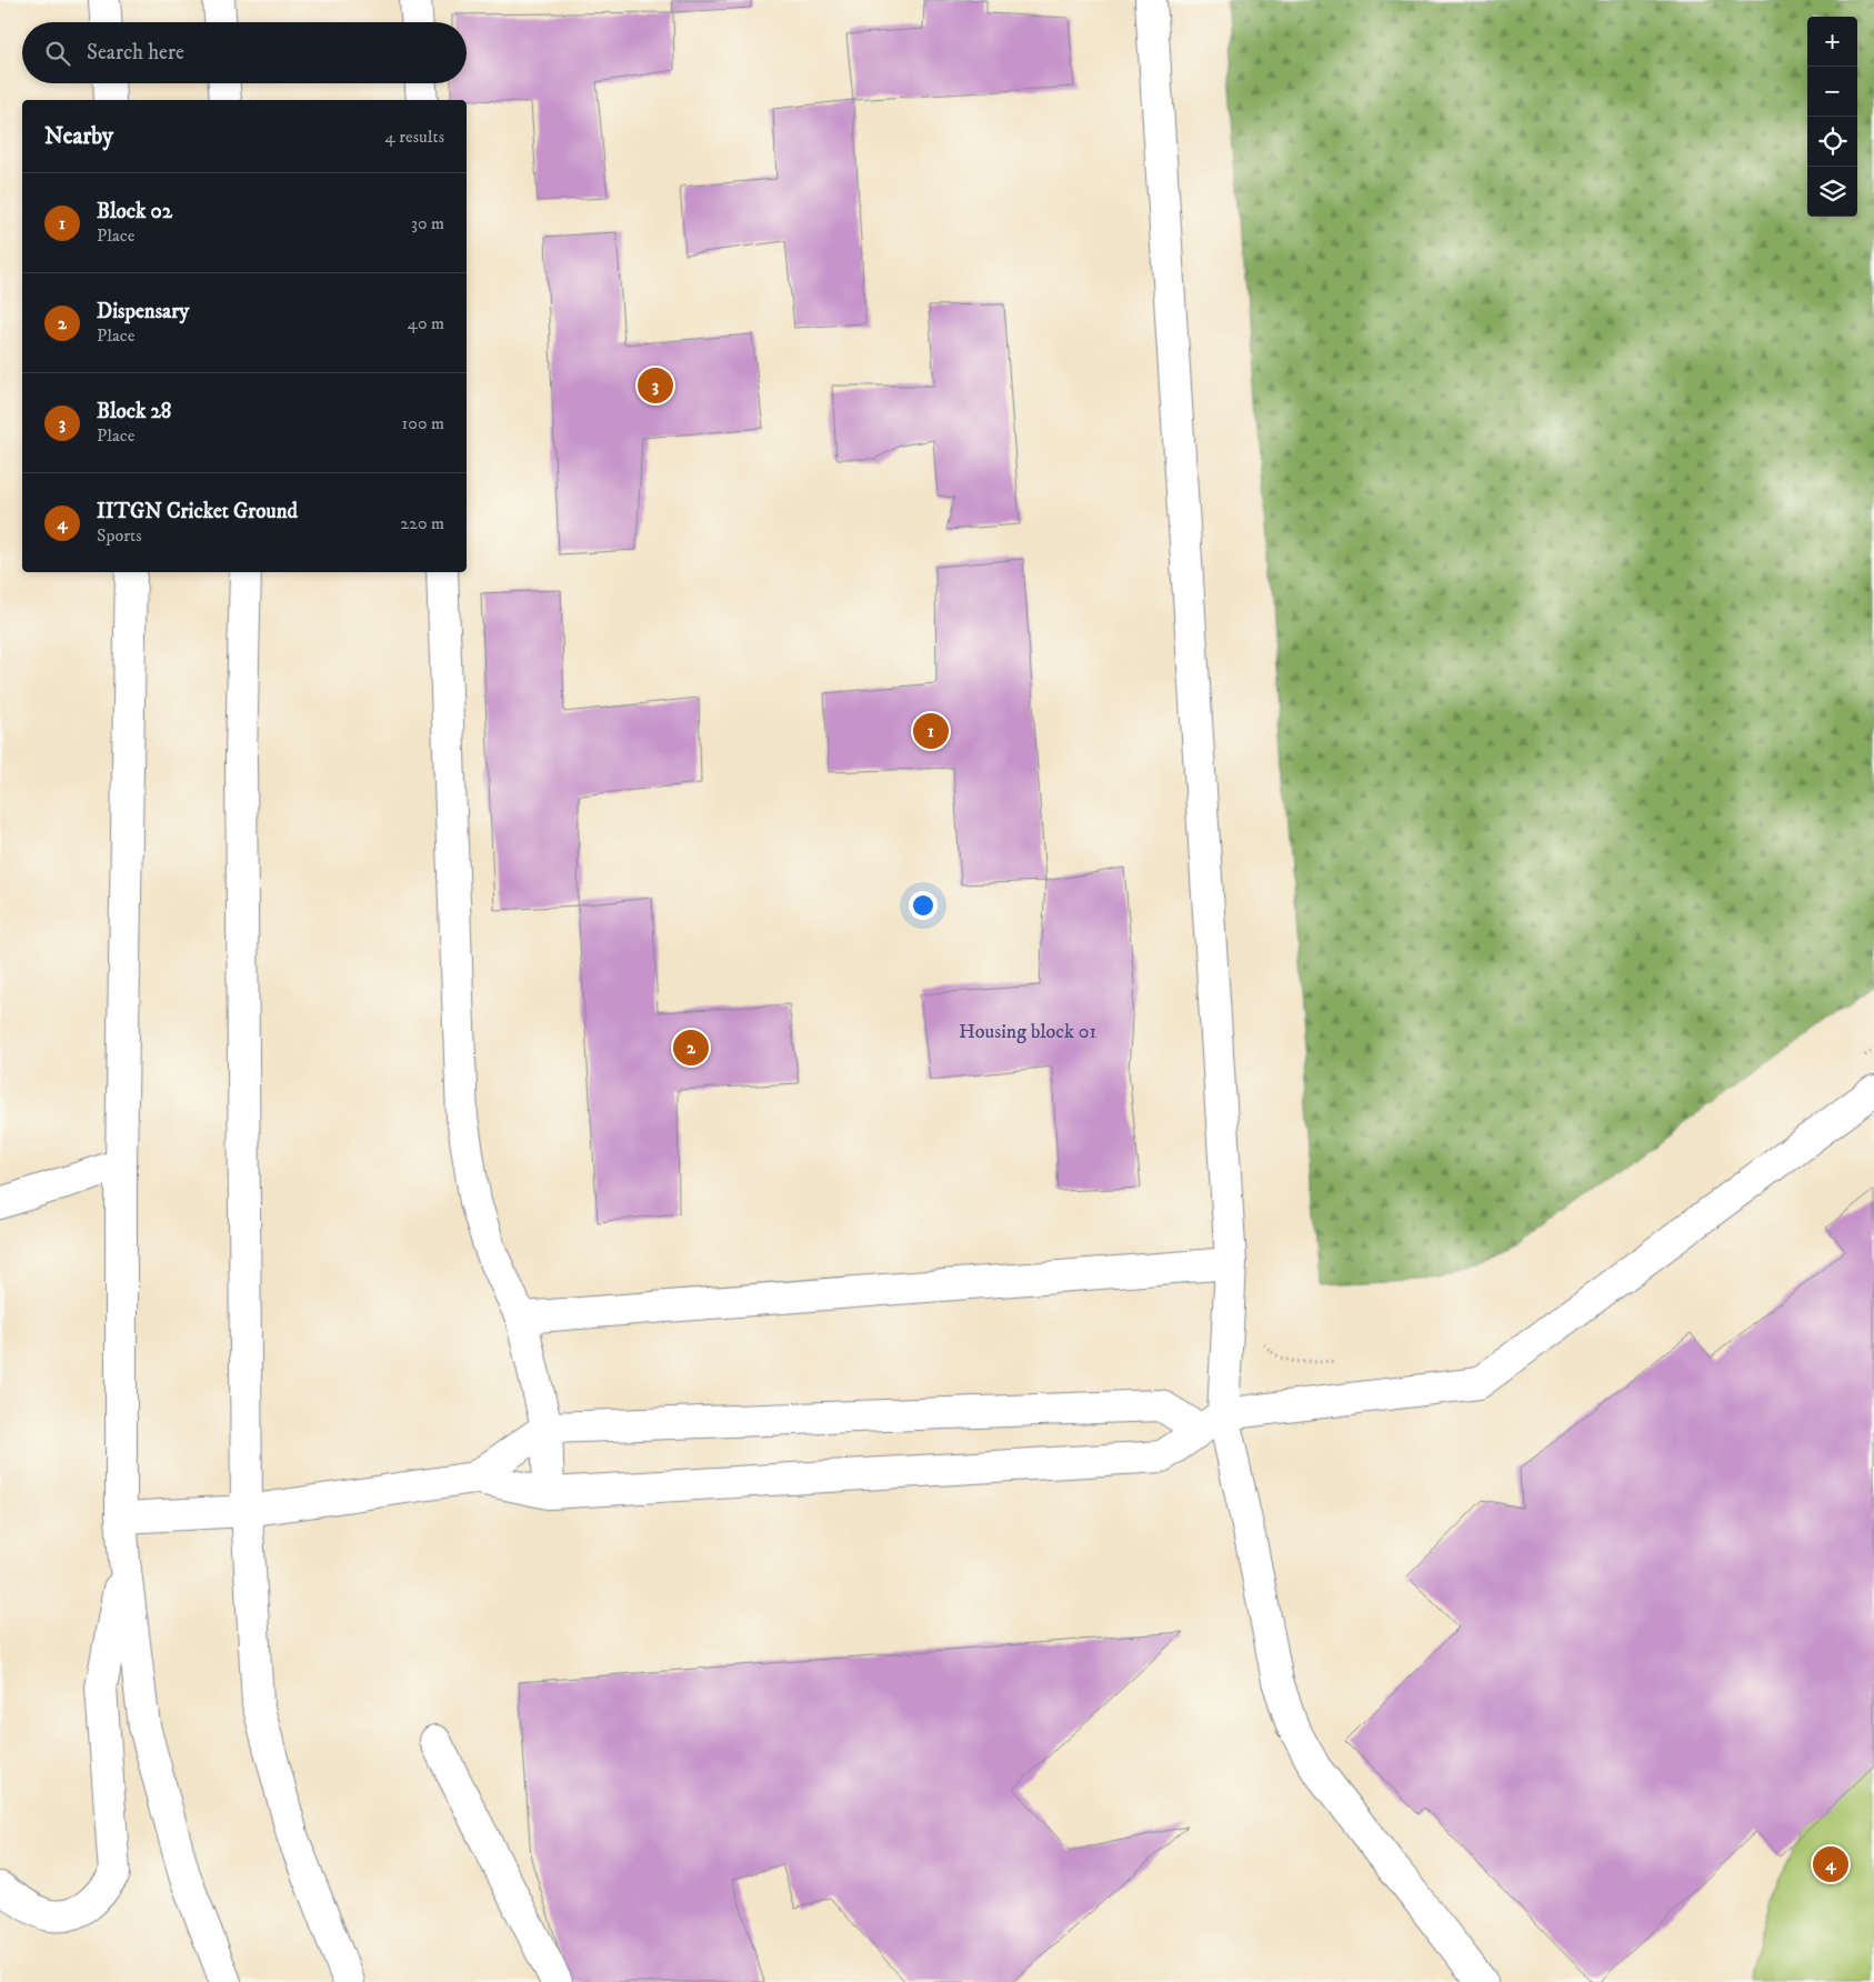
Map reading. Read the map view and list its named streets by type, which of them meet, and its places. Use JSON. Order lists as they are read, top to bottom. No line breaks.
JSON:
{"house_numbers":["Housing block 01"],"page":{"map_buttons":["+","−"],"search":"Search here","heading":["Nearby","4 results"],"list":[{"mark":"1","name":"Block 02","note":"Place","value":"30 m"},{"mark":"2","name":"Dispensary","note":"Place","value":"40 m"},{"mark":"3","name":"Block 28","note":"Place","value":"100 m"},{"mark":"4","name":"IITGN Cricket Ground","note":"Sports","value":"220 m"}],"pins":["3","1","2","4"]}}
